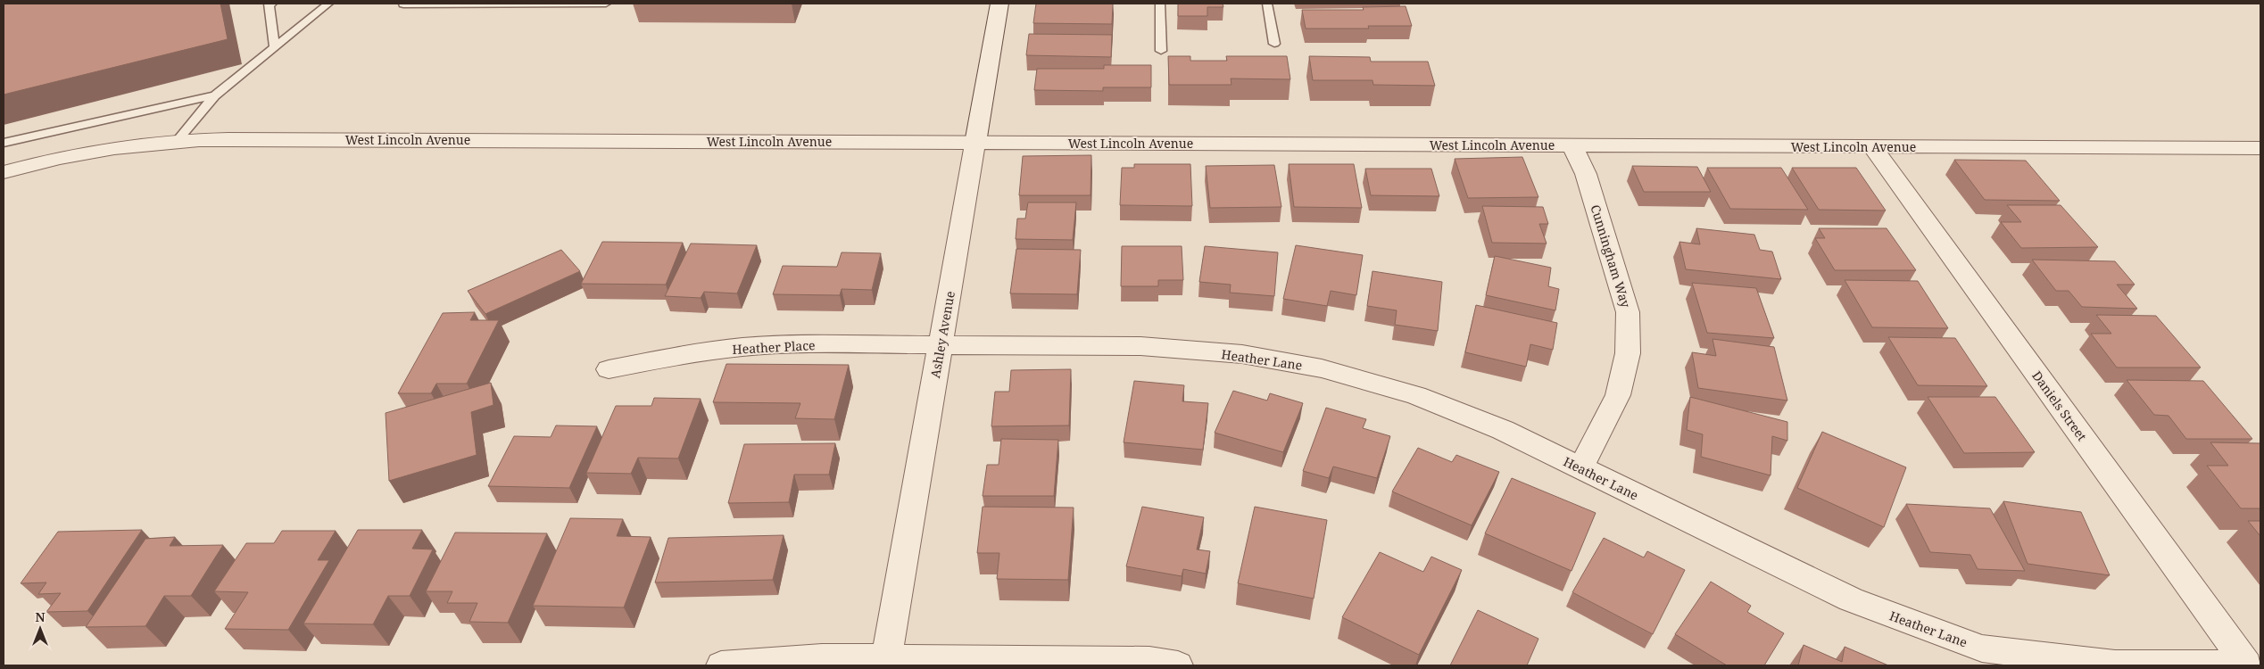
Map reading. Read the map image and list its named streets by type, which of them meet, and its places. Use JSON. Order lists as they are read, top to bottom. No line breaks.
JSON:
{"streets":{"street":["West Lincoln Avenue","Cunningham Way","Ashley Avenue","Heather Place","Heather Lane","Daniels Street"]},"crossings":[["West Lincoln Avenue","Cunningham Way"],["West Lincoln Avenue","Ashley Avenue"],["West Lincoln Avenue","Daniels Street"],["Cunningham Way","Heather Lane"],["Ashley Avenue","Heather Place"],["Ashley Avenue","Heather Lane"],["Heather Place","Heather Lane"],["Heather Lane","Daniels Street"]],"north":"top"}
